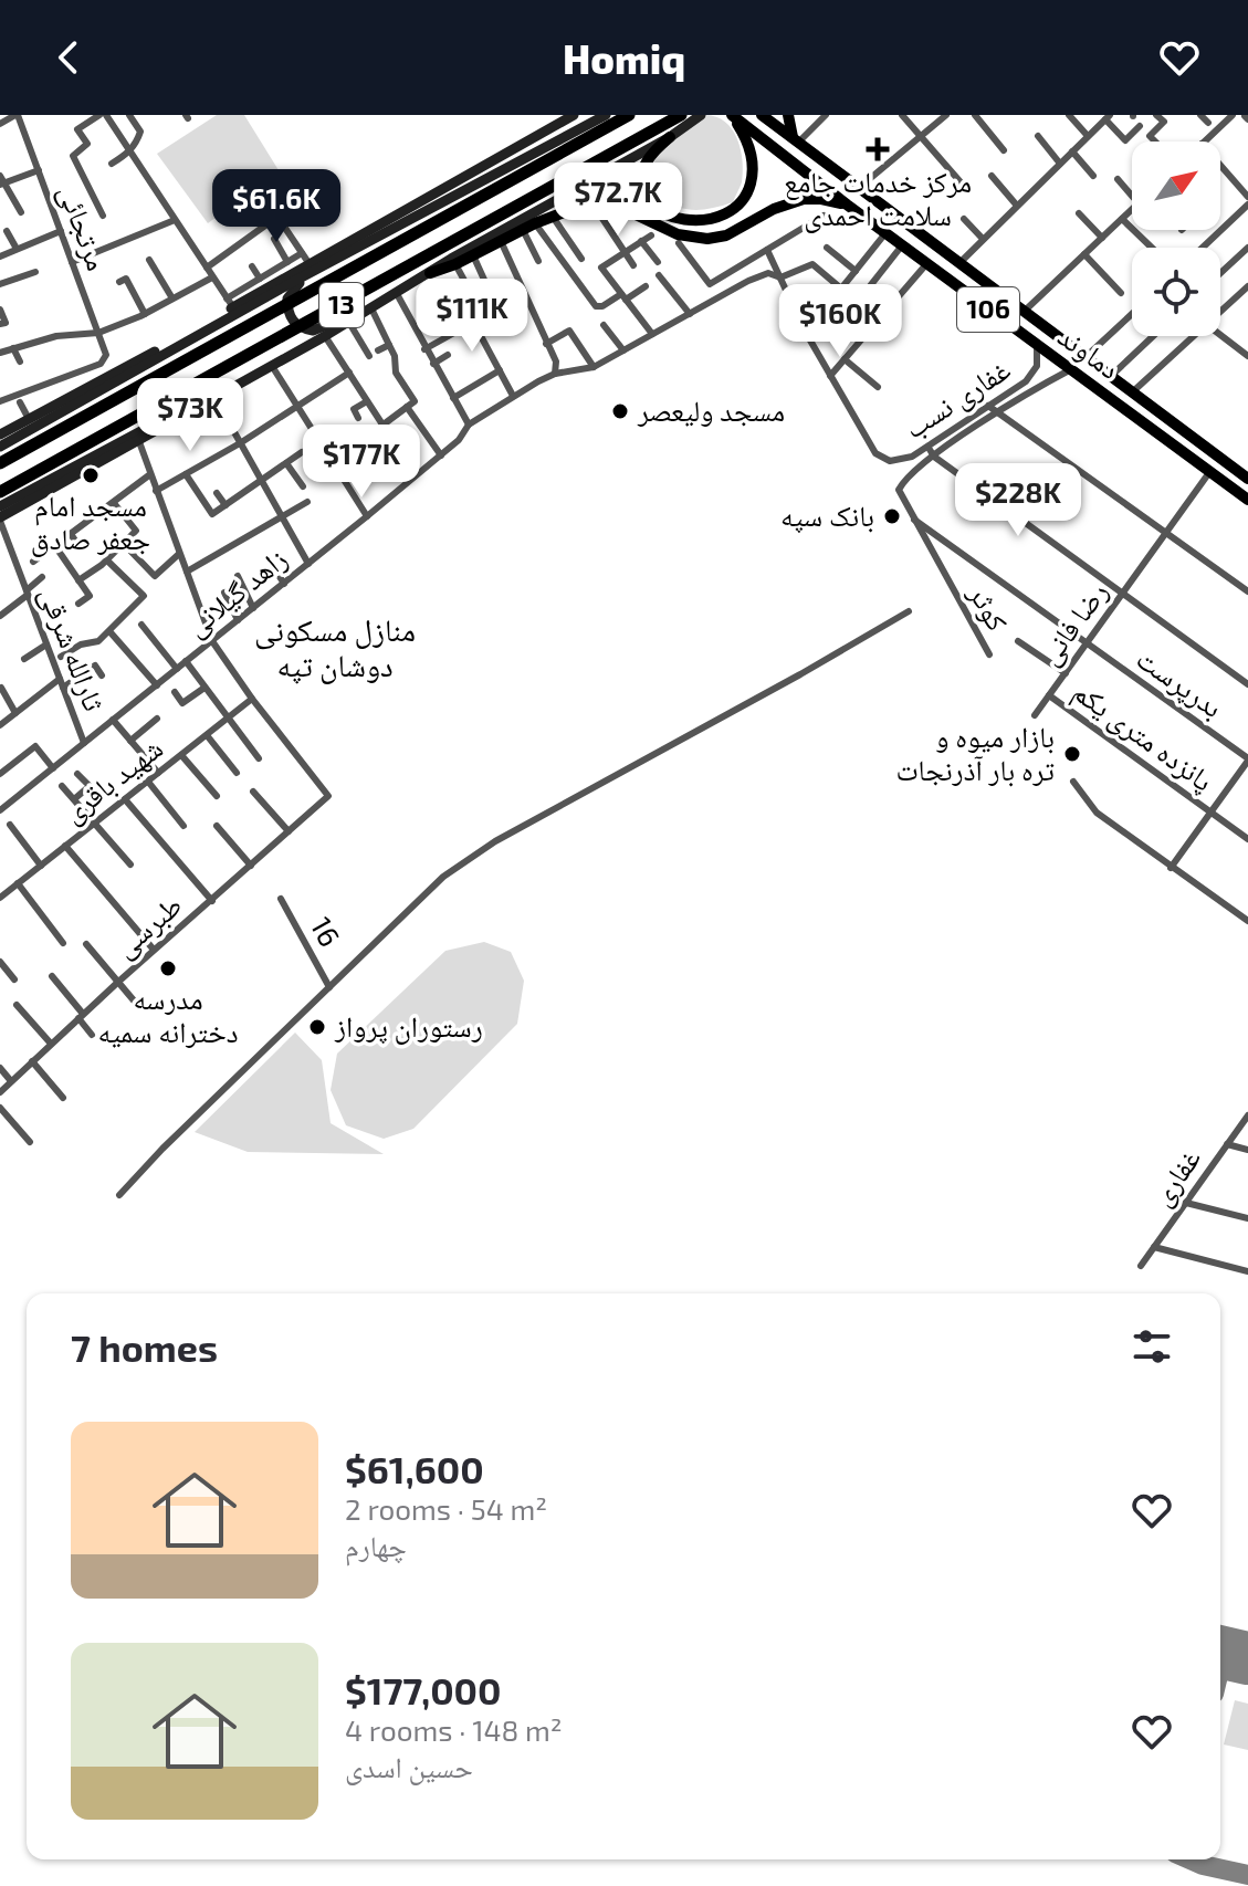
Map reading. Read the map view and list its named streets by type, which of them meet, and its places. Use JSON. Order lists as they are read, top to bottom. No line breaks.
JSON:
{"streets":{"highway":["13"],"main road":["106","دماوند"],"street":["مرتجائی","غفاری نسب","زاهد گیلانی","کوثر","رضا فانی","ثارالله شرقی","بدرپرست","پانزده متری یکم","شهید باقری","طبرسی","16","غفاری"]},"crossings":[["دماوند","غفاری نسب"],["دماوند","رضا فانی"],["زاهد گیلانی","ثارالله شرقی"],["کوثر","بدرپرست"],["رضا فانی","بدرپرست"],["رضا فانی","پانزده متری یکم"],["شهید باقری","طبرسی"]],"districts":["منازل مسکونی دوشان تپه"],"places":{"health":["مرکز خدمات جامع سلامت احمدی"],"other":["مسجد ولیعصر","مسجد امام جعفر صادق","بانک سپه","بازار میوه و تره بار آذرنجات","مدرسه دخترانه سمیه","رستوران پرواز"]},"north":"top right","page":{"header":"Homiq","price":["$72.7K","$61.6K","$111K","$160K","$73K","$177K","$228K"],"heading":"7 homes","list":[{"name":"$61,600","note":"2 rooms · 54 m² · چهارم"},{"name":"$177,000","note":"4 rooms · 148 m² · حسین اسدی"}]}}
